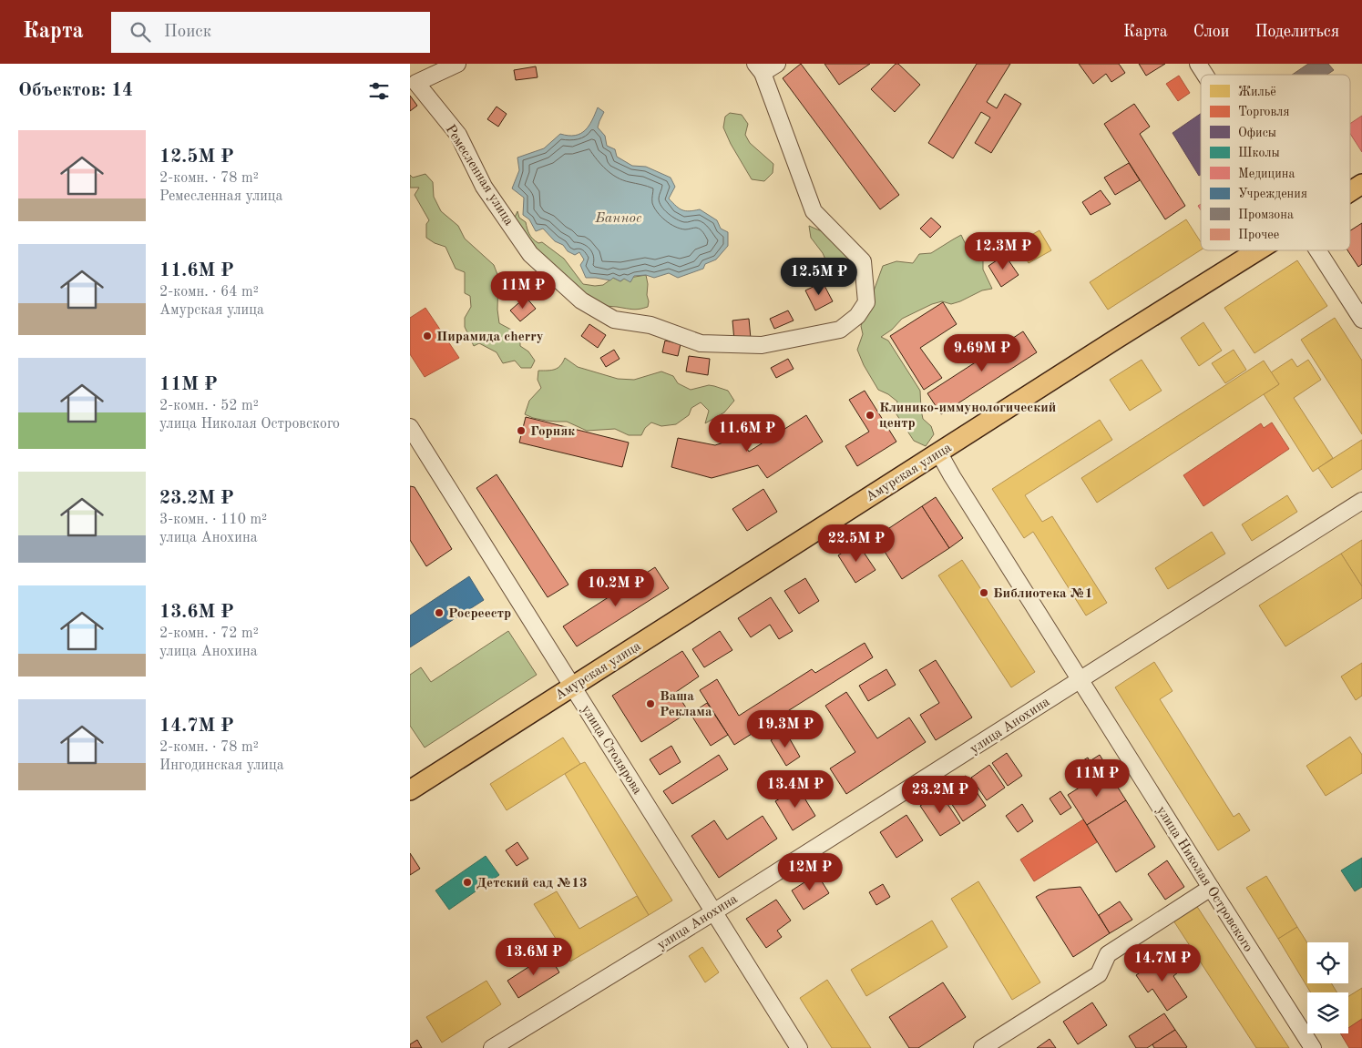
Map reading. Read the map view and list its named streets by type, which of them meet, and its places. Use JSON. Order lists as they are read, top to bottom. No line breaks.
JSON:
{"streets":{"main road":["Амурская улица"],"street":["Ремесленная улица","улица Анохина","улица Столярова","улица Николая Островского"]},"crossings":[["Амурская улица","улица Столярова"],["Амурская улица","улица Николая Островского"],["улица Анохина","улица Столярова"],["улица Анохина","улица Николая Островского"]],"water":["Банное"],"places":["Пирамида cherry","Клинико-иммунологический центр","Горняк","Библиотека №1","Росреестр","Ваша Реклама","Детский сад №13"],"legend":["Жильё","Торговля","Офисы","Школы","Медицина","Учреждения","Промзона","Прочее"],"page":{"header":"Карта","search":"Поиск","nav":["Карта","Слои","Поделиться"],"heading":"Объектов: 14","list":[{"name":"12.5M ₽","note":"2-комн. · 78 m² · Ремесленная улица"},{"name":"11.6M ₽","note":"2-комн. · 64 m² · Амурская улица"},{"name":"11M ₽","note":"2-комн. · 52 m² · улица Николая Островского"},{"name":"23.2M ₽","note":"3-комн. · 110 m² · улица Анохина"},{"name":"13.6M ₽","note":"2-комн. · 72 m² · улица Анохина"},{"name":"14.7M ₽","note":"2-комн. · 78 m² · Ингодинская улица"}],"price":["12.3M ₽","12.5M ₽","11M ₽","9.69M ₽","11.6M ₽","22.5M ₽","10.2M ₽","19.3M ₽","11M ₽","13.4M ₽","23.2M ₽","12M ₽","13.6M ₽","14.7M ₽"]}}
